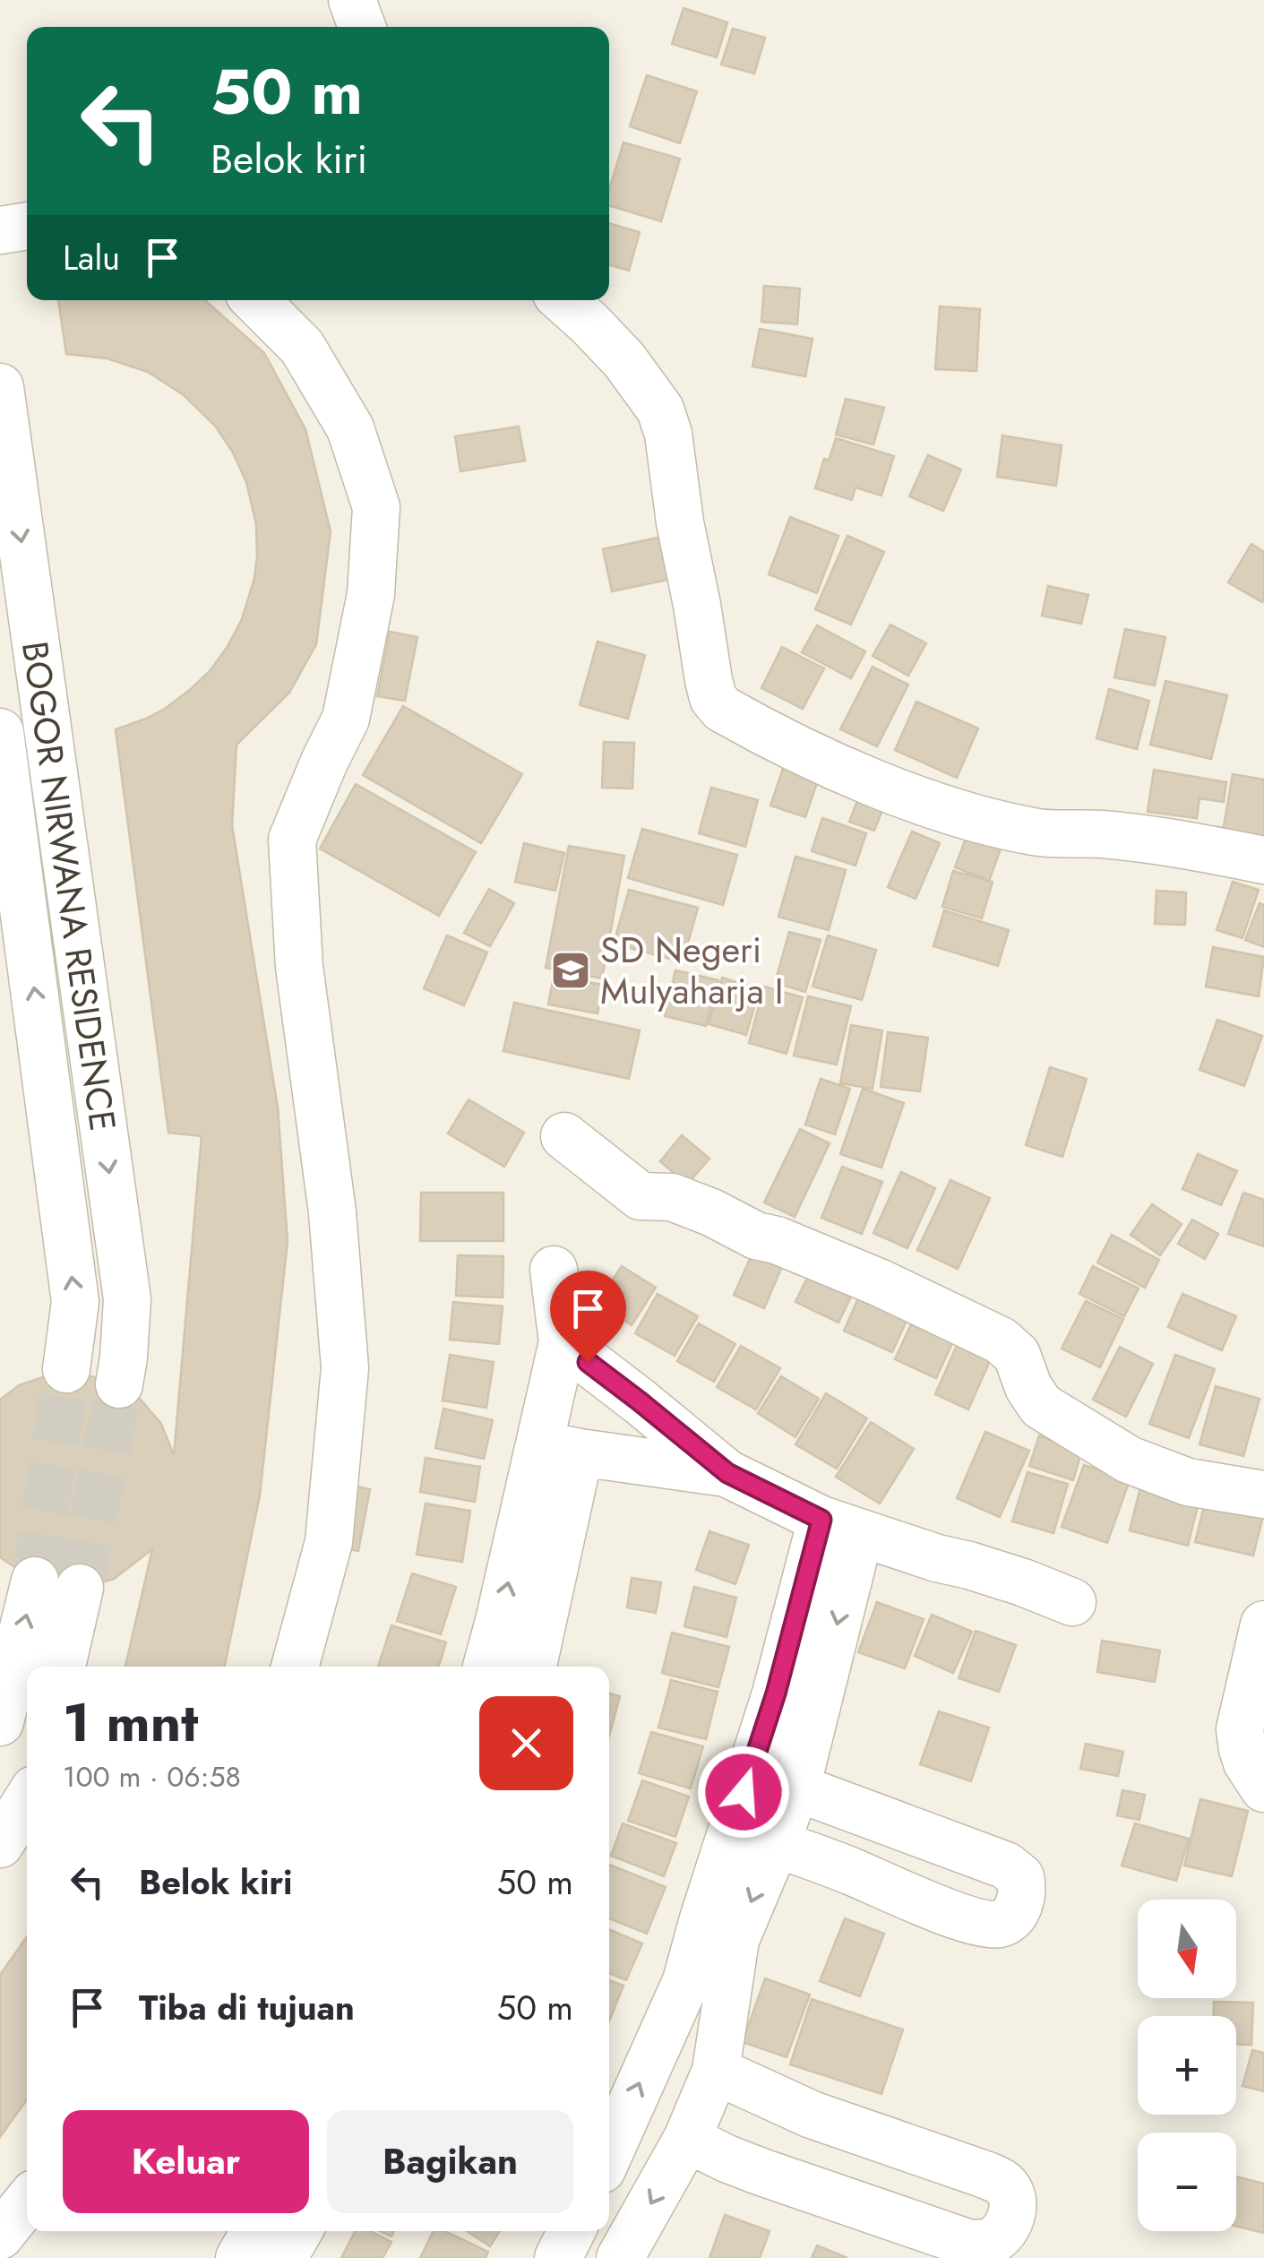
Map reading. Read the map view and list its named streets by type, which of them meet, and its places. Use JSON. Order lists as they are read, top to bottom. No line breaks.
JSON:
{"streets":{"street":["BOGOR NIRWANA RESIDENCE"]},"places":{"school or university":["SD Negeri Mulyaharja I"]},"north":"bottom","page":{"turn":["50 m","Belok kiri"],"then":"Lalu","heading":["1 mnt","100 m · 06:58"],"list":[{"name":"Belok kiri","value":"50 m"},{"name":"Tiba di tujuan","value":"50 m"}],"map_buttons":["+","−"],"buttons":["Keluar","Bagikan"]}}
